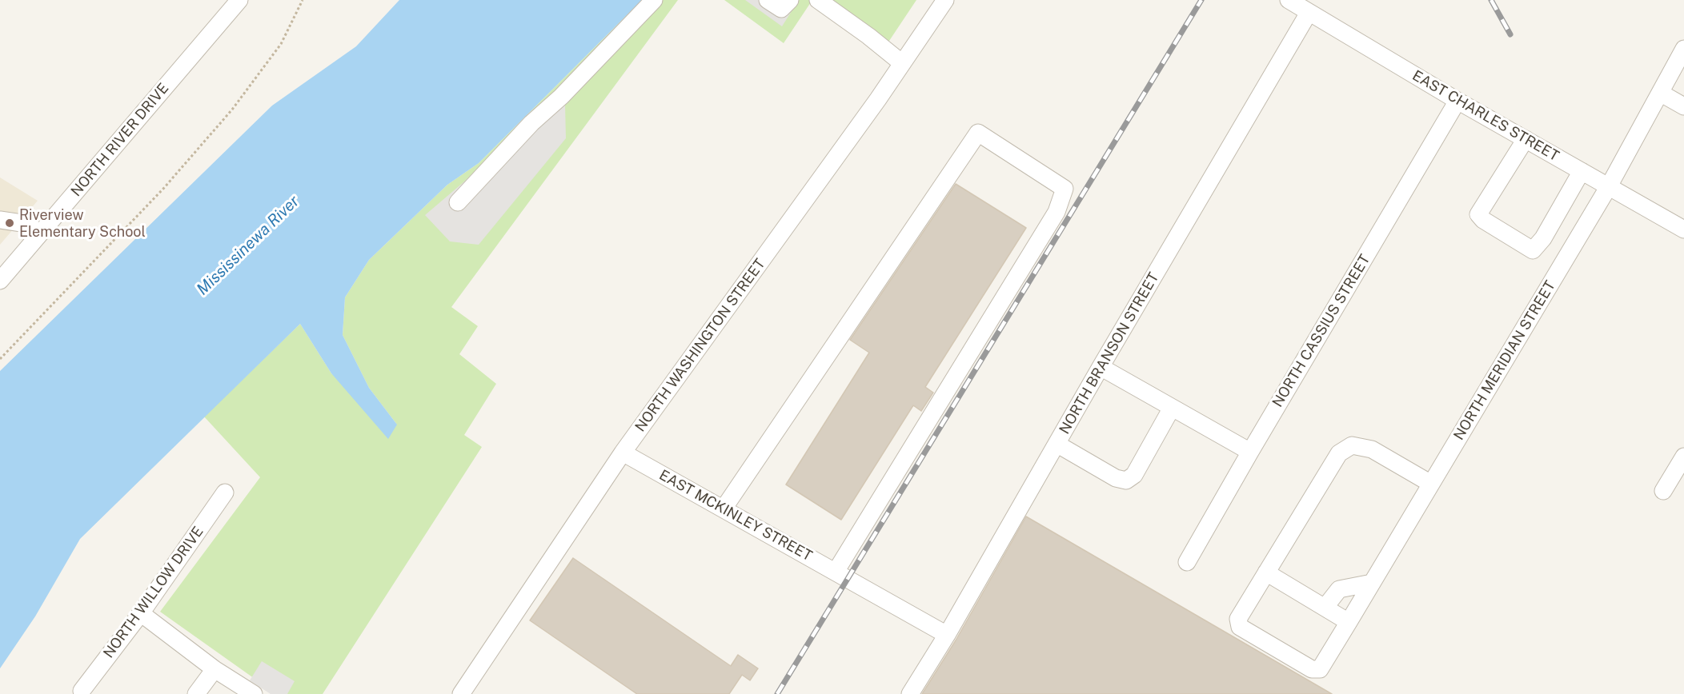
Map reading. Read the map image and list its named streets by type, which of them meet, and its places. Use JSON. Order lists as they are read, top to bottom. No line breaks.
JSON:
{"streets":{"street":["EAST CHARLES STREET","NORTH RIVER DRIVE","NORTH CASSIUS STREET","NORTH WASHINGTON STREET","NORTH BRANSON STREET","NORTH MERIDIAN STREET","EAST MCKINLEY STREET","NORTH WILLOW DRIVE"]},"crossings":[["EAST CHARLES STREET","NORTH CASSIUS STREET"],["EAST CHARLES STREET","NORTH BRANSON STREET"],["EAST CHARLES STREET","NORTH MERIDIAN STREET"],["NORTH WASHINGTON STREET","EAST MCKINLEY STREET"],["NORTH BRANSON STREET","EAST MCKINLEY STREET"]],"water":["Mississinewa River"],"places":["Riverview Elementary School"]}
